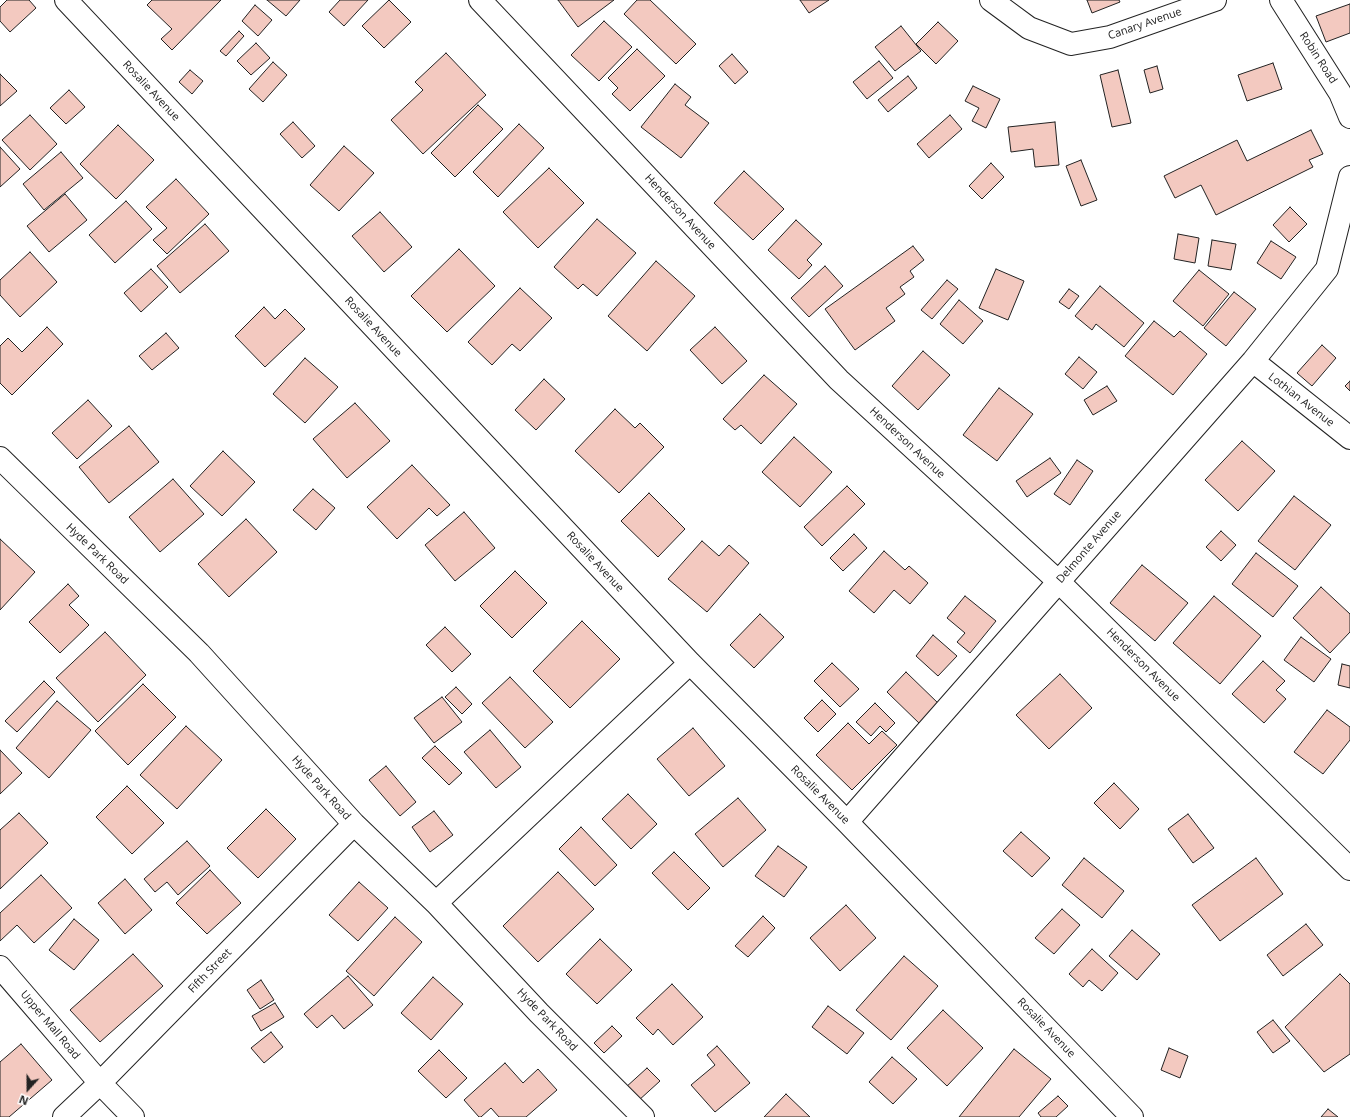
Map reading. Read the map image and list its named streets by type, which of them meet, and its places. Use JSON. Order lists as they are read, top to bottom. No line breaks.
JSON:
{"streets":{"street":["Canary Avenue","Robin Road","Rosalie Avenue","Henderson Avenue","Lothian Avenue","Delmonte Avenue","Hyde Park Road","Fifth Street","Upper Mall Road"]},"crossings":[["Rosalie Avenue","Delmonte Avenue"],["Henderson Avenue","Delmonte Avenue"],["Lothian Avenue","Delmonte Avenue"],["Hyde Park Road","Fifth Street"],["Fifth Street","Upper Mall Road"]],"north":"bottom"}
